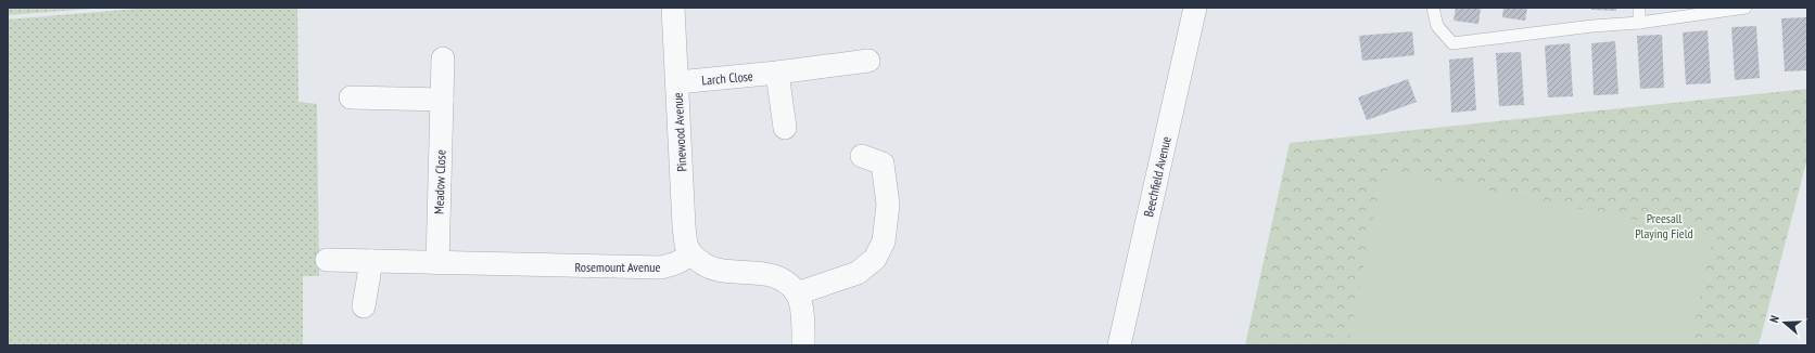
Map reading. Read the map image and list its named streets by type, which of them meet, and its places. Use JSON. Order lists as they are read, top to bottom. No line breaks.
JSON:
{"streets":{"street":["Larch Close","Pinewood Avenue","Beechfield Avenue","Meadow Close","Rosemount Avenue"]},"crossings":[["Larch Close","Pinewood Avenue"],["Pinewood Avenue","Rosemount Avenue"],["Meadow Close","Rosemount Avenue"]],"parks":["Preesall Playing Field"],"north":"left"}
